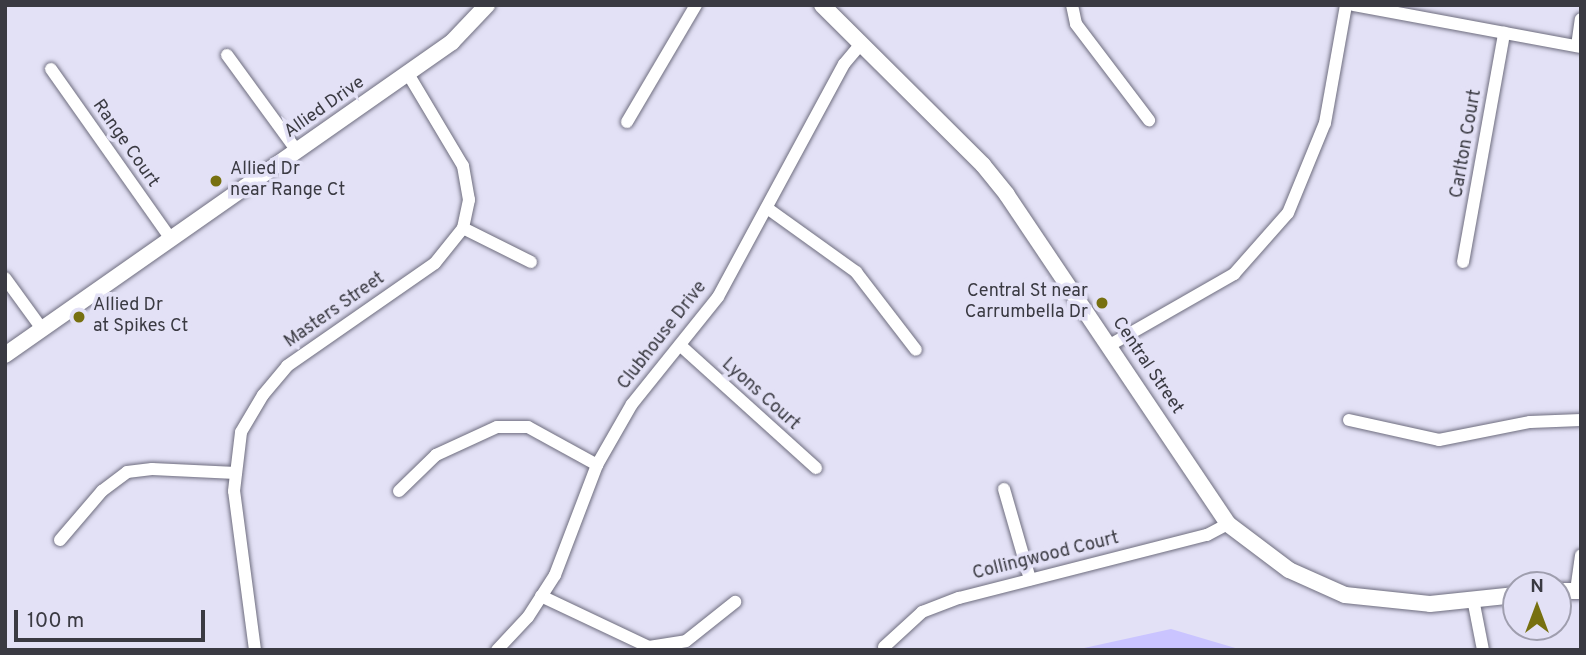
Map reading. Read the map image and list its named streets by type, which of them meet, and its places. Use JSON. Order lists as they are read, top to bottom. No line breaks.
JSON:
{"streets":{"street":["Allied Drive","Range Court","Carlton Court","Masters Street","Clubhouse Drive","Central Street","Lyons Court","Collingwood Court"]},"crossings":[["Allied Drive","Range Court"],["Clubhouse Drive","Central Street"],["Clubhouse Drive","Lyons Court"],["Central Street","Collingwood Court"]],"places":["Allied Dr near Range Ct","Central St near Carrumbella Dr","Allied Dr at Spikes Ct"],"scale_bar":"100 m","north":"top"}
